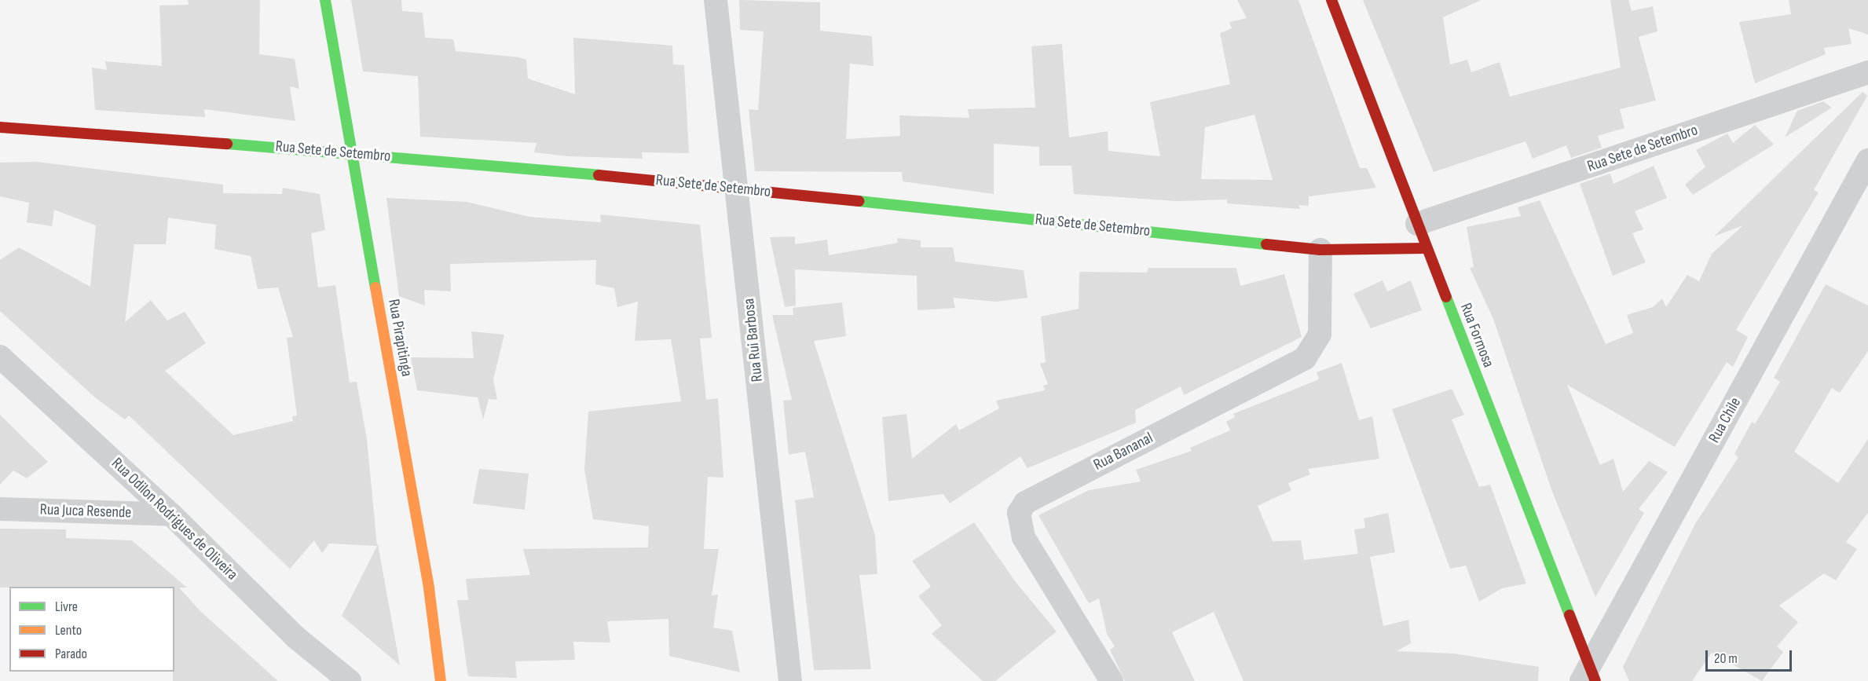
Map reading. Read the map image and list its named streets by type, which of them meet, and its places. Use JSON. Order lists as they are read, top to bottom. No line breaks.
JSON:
{"streets":{"street":["Rua Sete de Setembro","Rua Formosa","Rua Pirapitinga","Rua Rui Barbosa","Rua Chile","Rua Bananal","Rua Juca Resende","Rua Odilon Rodrigues de Oliveira"]},"crossings":[["Rua Sete de Setembro","Rua Formosa"],["Rua Sete de Setembro","Rua Pirapitinga"],["Rua Sete de Setembro","Rua Rui Barbosa"],["Rua Sete de Setembro","Rua Bananal"],["Rua Formosa","Rua Chile"],["Rua Juca Resende","Rua Odilon Rodrigues de Oliveira"]],"legend":["Livre","Lento","Parado"],"scale_bar":"20 m"}
